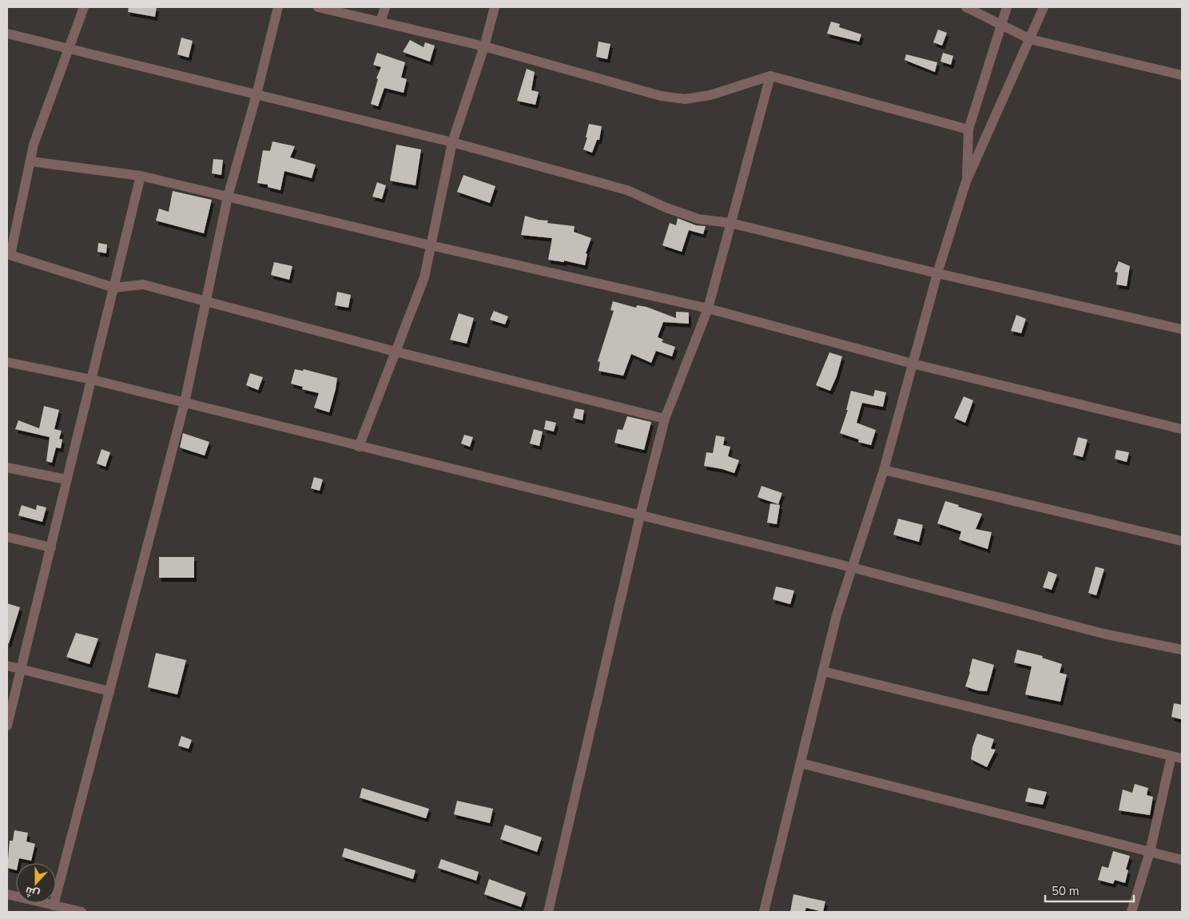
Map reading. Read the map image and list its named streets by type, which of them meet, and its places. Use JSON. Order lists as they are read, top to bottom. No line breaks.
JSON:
{"scale_bar":"50 m","north":"bottom"}
